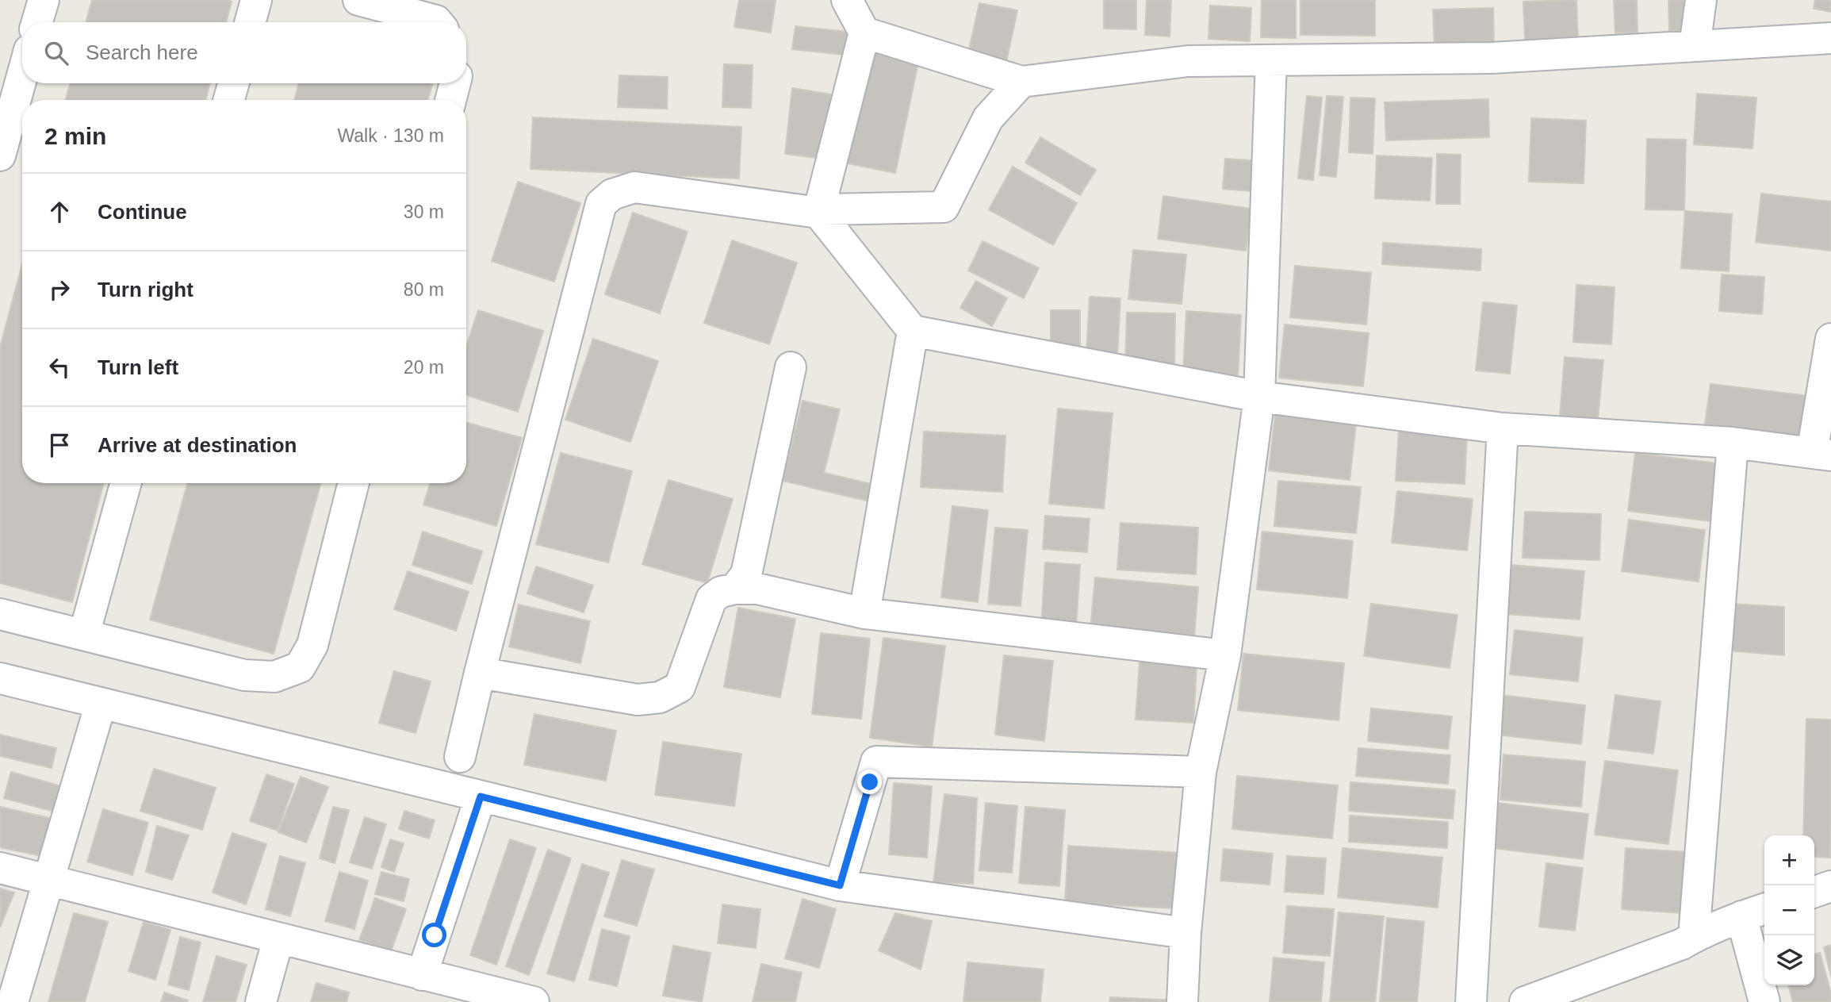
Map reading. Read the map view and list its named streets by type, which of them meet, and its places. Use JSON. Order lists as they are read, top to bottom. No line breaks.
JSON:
{"page":{"search":"Search here","heading":["2 min","Walk · 130 m"],"list":[["Continue","30 m"],["Turn right","80 m"],["Turn left","20 m"],"Arrive at destination"],"map_buttons":["+","−"]}}
